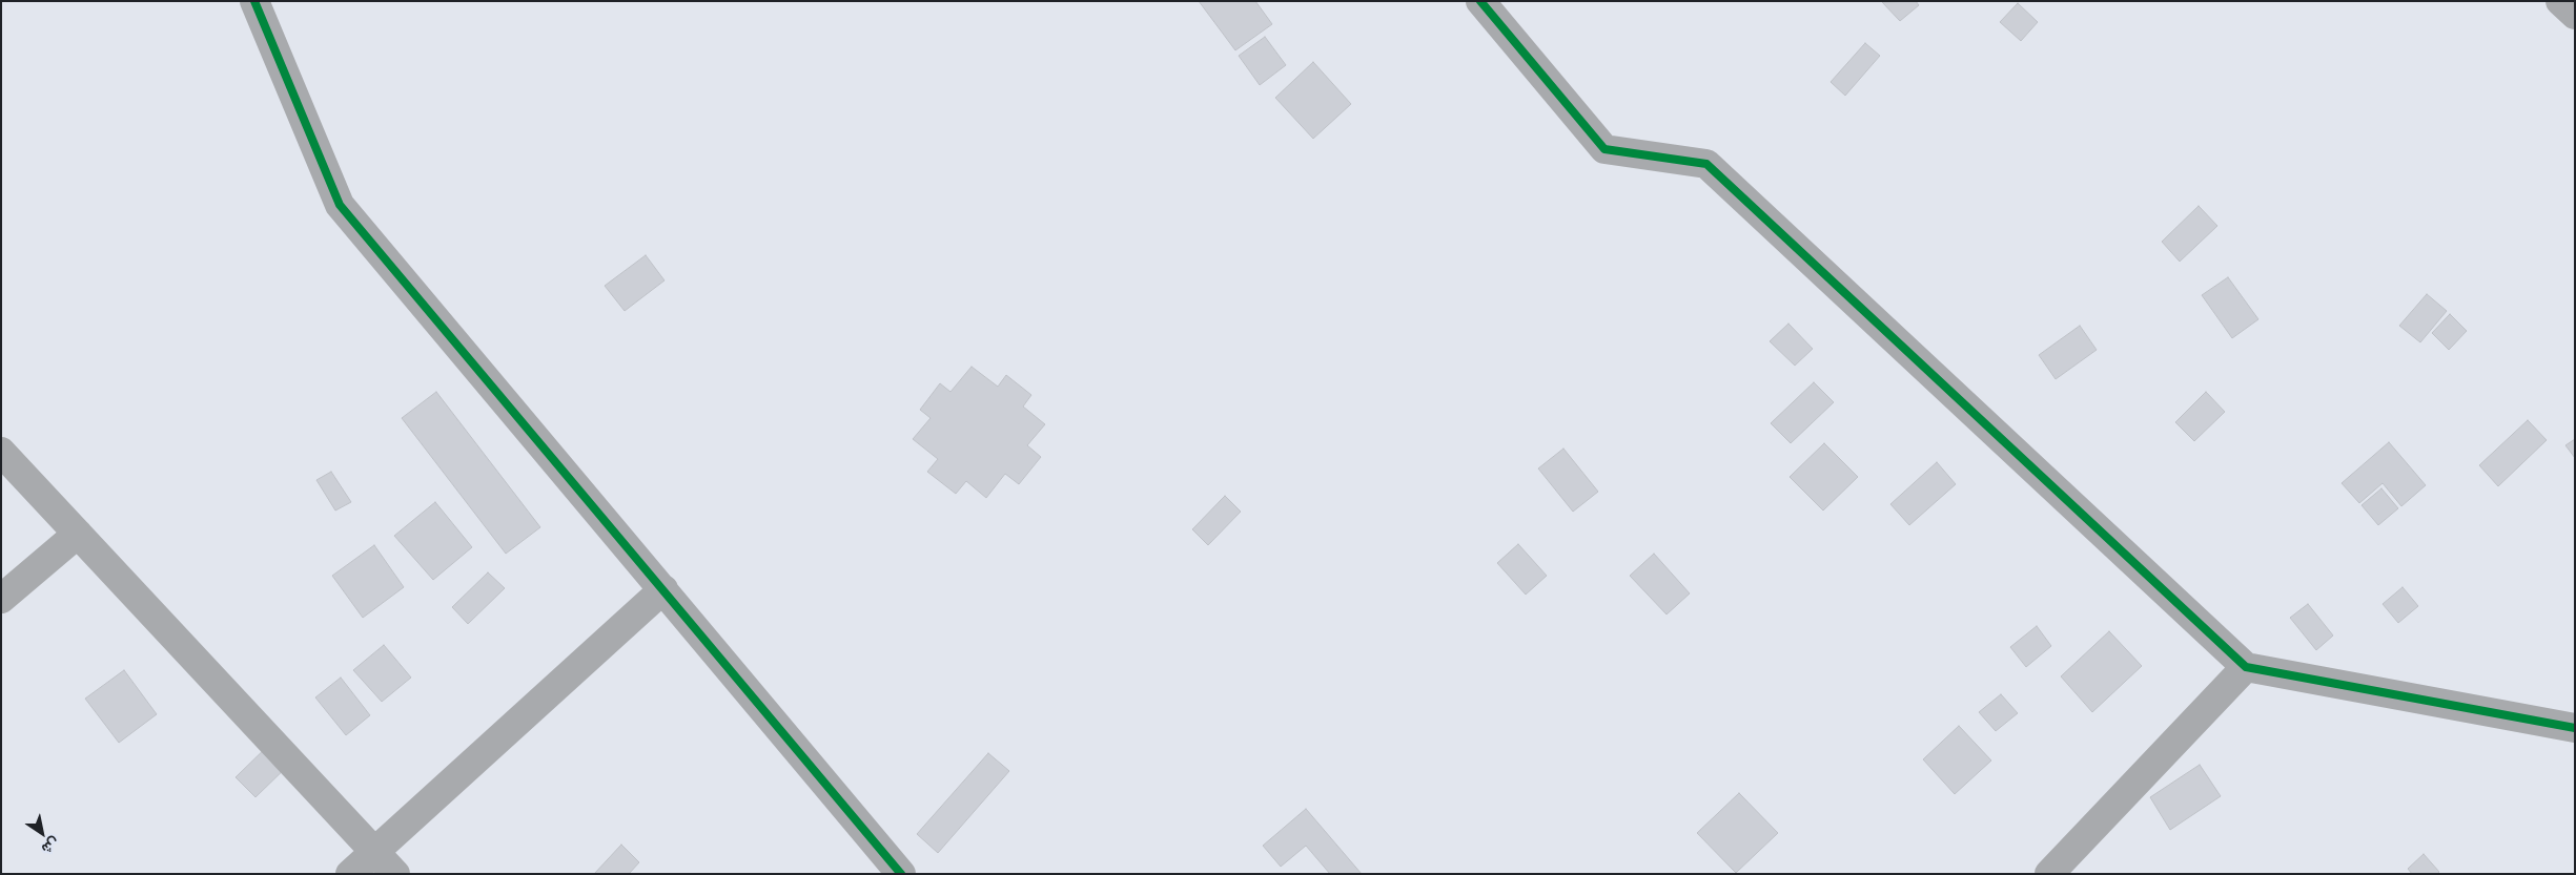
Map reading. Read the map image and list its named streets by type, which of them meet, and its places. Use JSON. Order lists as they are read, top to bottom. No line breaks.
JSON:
{"north":"bottom right"}
